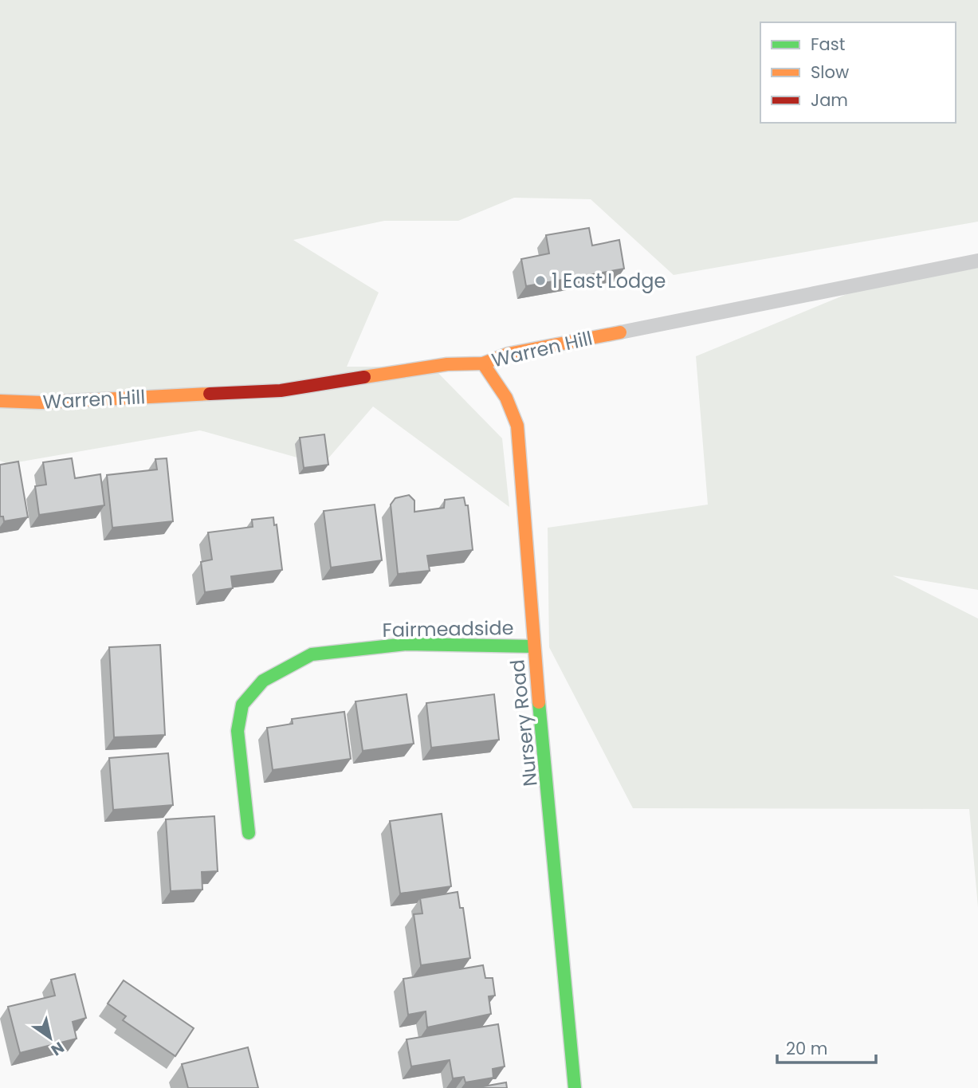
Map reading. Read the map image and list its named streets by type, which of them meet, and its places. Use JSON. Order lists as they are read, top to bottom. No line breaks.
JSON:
{"streets":{"street":["Warren Hill","Fairmeadside","Nursery Road"]},"crossings":[["Warren Hill","Nursery Road"],["Fairmeadside","Nursery Road"]],"places":["1 East Lodge"],"legend":["Fast","Slow","Jam"],"scale_bar":"20 m","north":"bottom right"}
